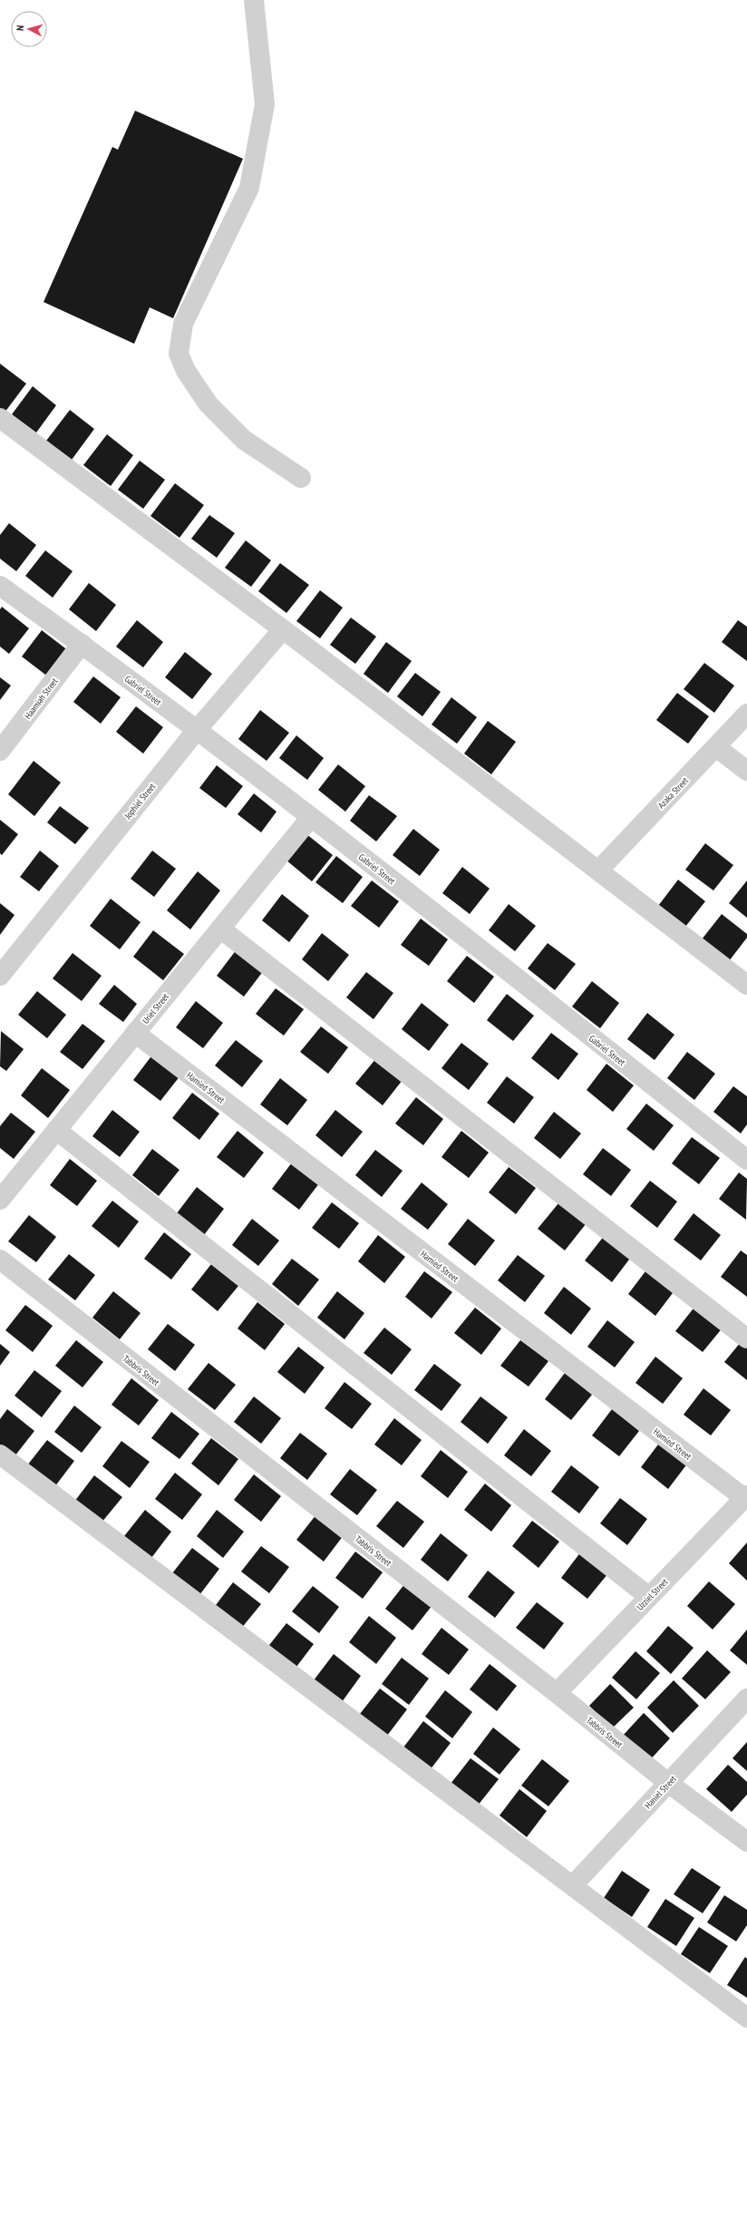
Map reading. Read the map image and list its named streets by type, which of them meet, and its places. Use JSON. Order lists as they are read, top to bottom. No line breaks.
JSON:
{"streets":{"street":["Gabriel Street","Haamiah Street","Azaka Street","Jophiel Street","Uriel Street","Hamied Street","Tabbris Street","Uzziel Street","Haniel Street"]},"crossings":[["Gabriel Street","Haamiah Street"],["Gabriel Street","Jophiel Street"],["Gabriel Street","Uriel Street"],["Uriel Street","Hamied Street"],["Hamied Street","Uzziel Street"],["Tabbris Street","Uzziel Street"],["Tabbris Street","Haniel Street"]],"north":"left"}
